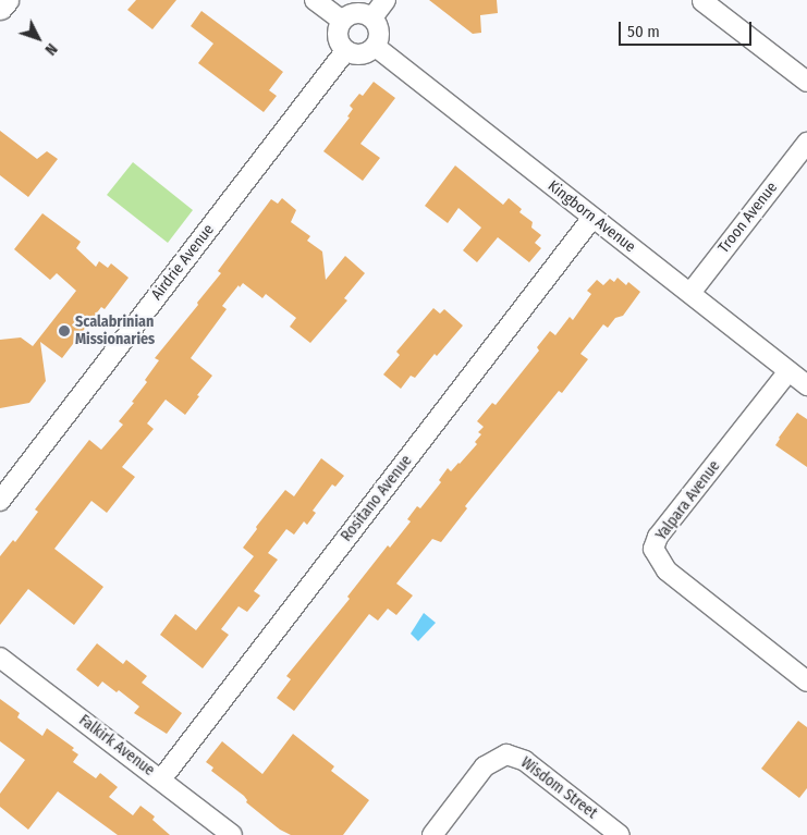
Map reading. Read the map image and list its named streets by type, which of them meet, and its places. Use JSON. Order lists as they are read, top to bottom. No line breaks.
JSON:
{"streets":{"street":["Kingborn Avenue","Troon Avenue","Airdrie Avenue","Rositano Avenue","Yalpara Avenue","Falkirk Avenue","Wisdom Street"]},"crossings":[["Kingborn Avenue","Troon Avenue"],["Kingborn Avenue","Airdrie Avenue"],["Kingborn Avenue","Rositano Avenue"],["Kingborn Avenue","Yalpara Avenue"],["Rositano Avenue","Falkirk Avenue"]],"places":["Scalabrinian Missionaries"],"scale_bar":"50 m","north":"bottom right"}
